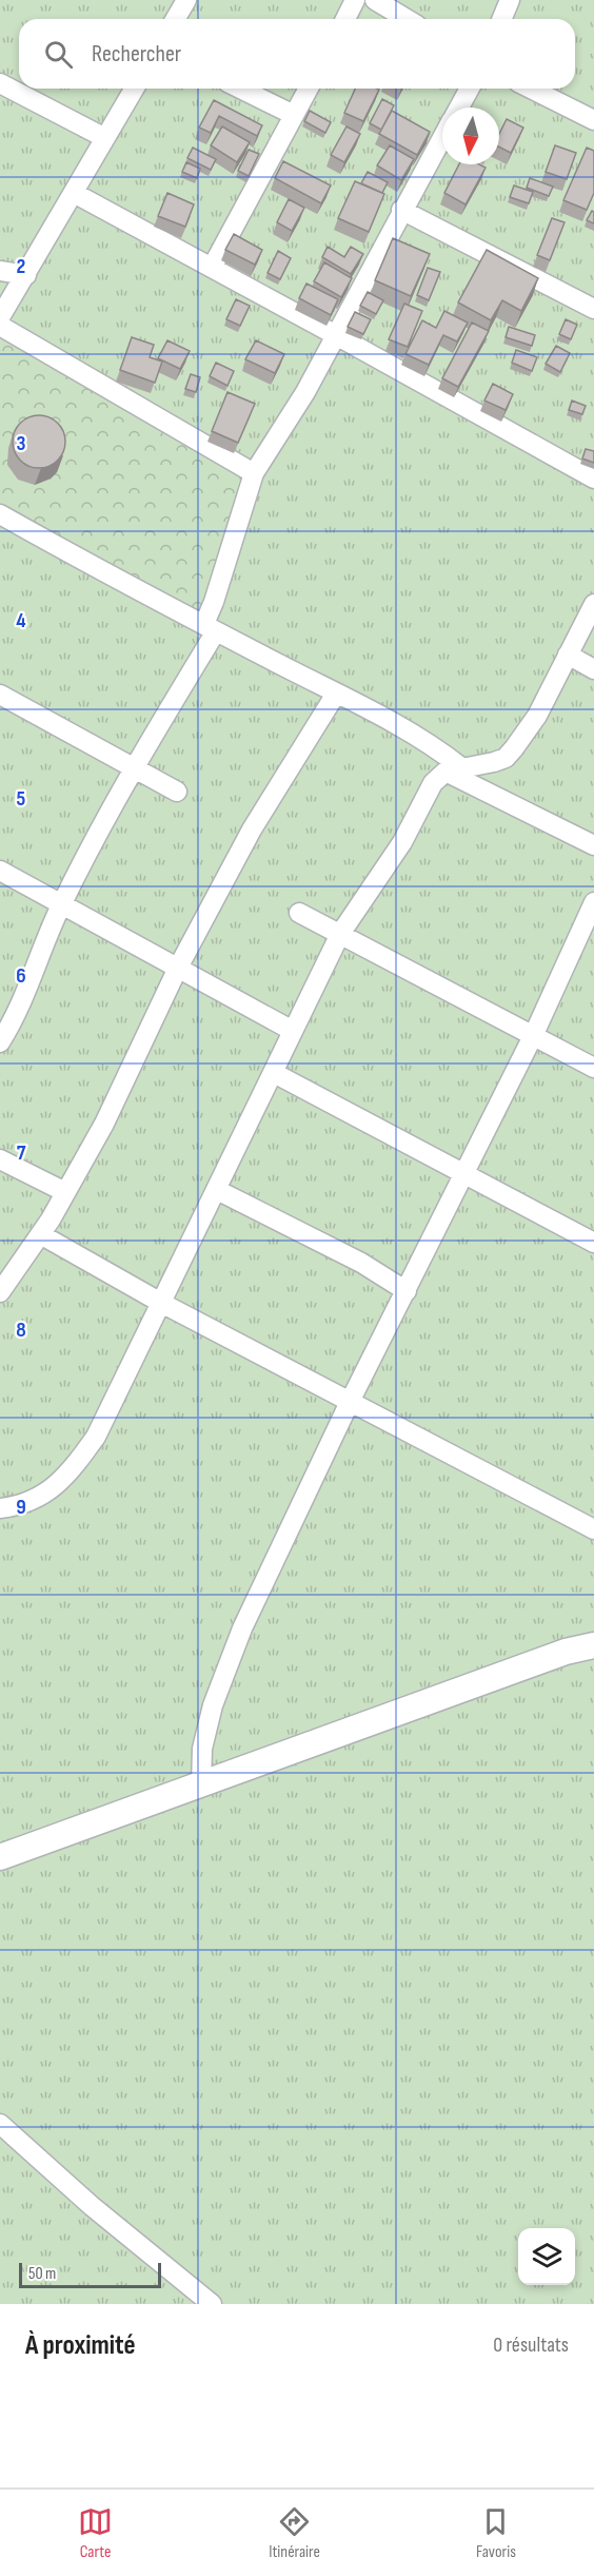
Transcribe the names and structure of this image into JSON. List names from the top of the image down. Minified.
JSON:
{"scale_bar":"50 m","north":"bottom","page":{"search":"Rechercher","scale":"50 m","heading":["À proximité","0 résultats"],"nav":["Carte","Itinéraire","Favoris"]},"grid":{"rows":["2","3","4","5","6","7","8","9"]}}
